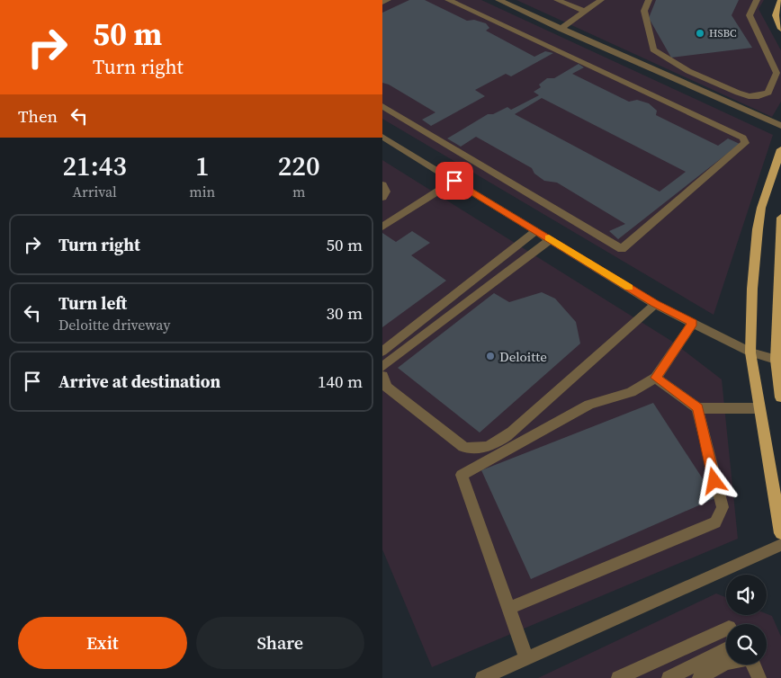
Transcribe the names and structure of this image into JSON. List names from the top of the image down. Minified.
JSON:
{"places":["HSBC","Deloitte"],"page":{"turn":["50 m","Turn right"],"then":"Then","eta":["21:43","Arrival","1","min","220","m"],"list":[{"name":"Turn right","value":"50 m"},{"name":"Turn left","note":"Deloitte driveway","value":"30 m"},{"name":"Arrive at destination","value":"140 m"}],"buttons":["Exit","Share"]}}
